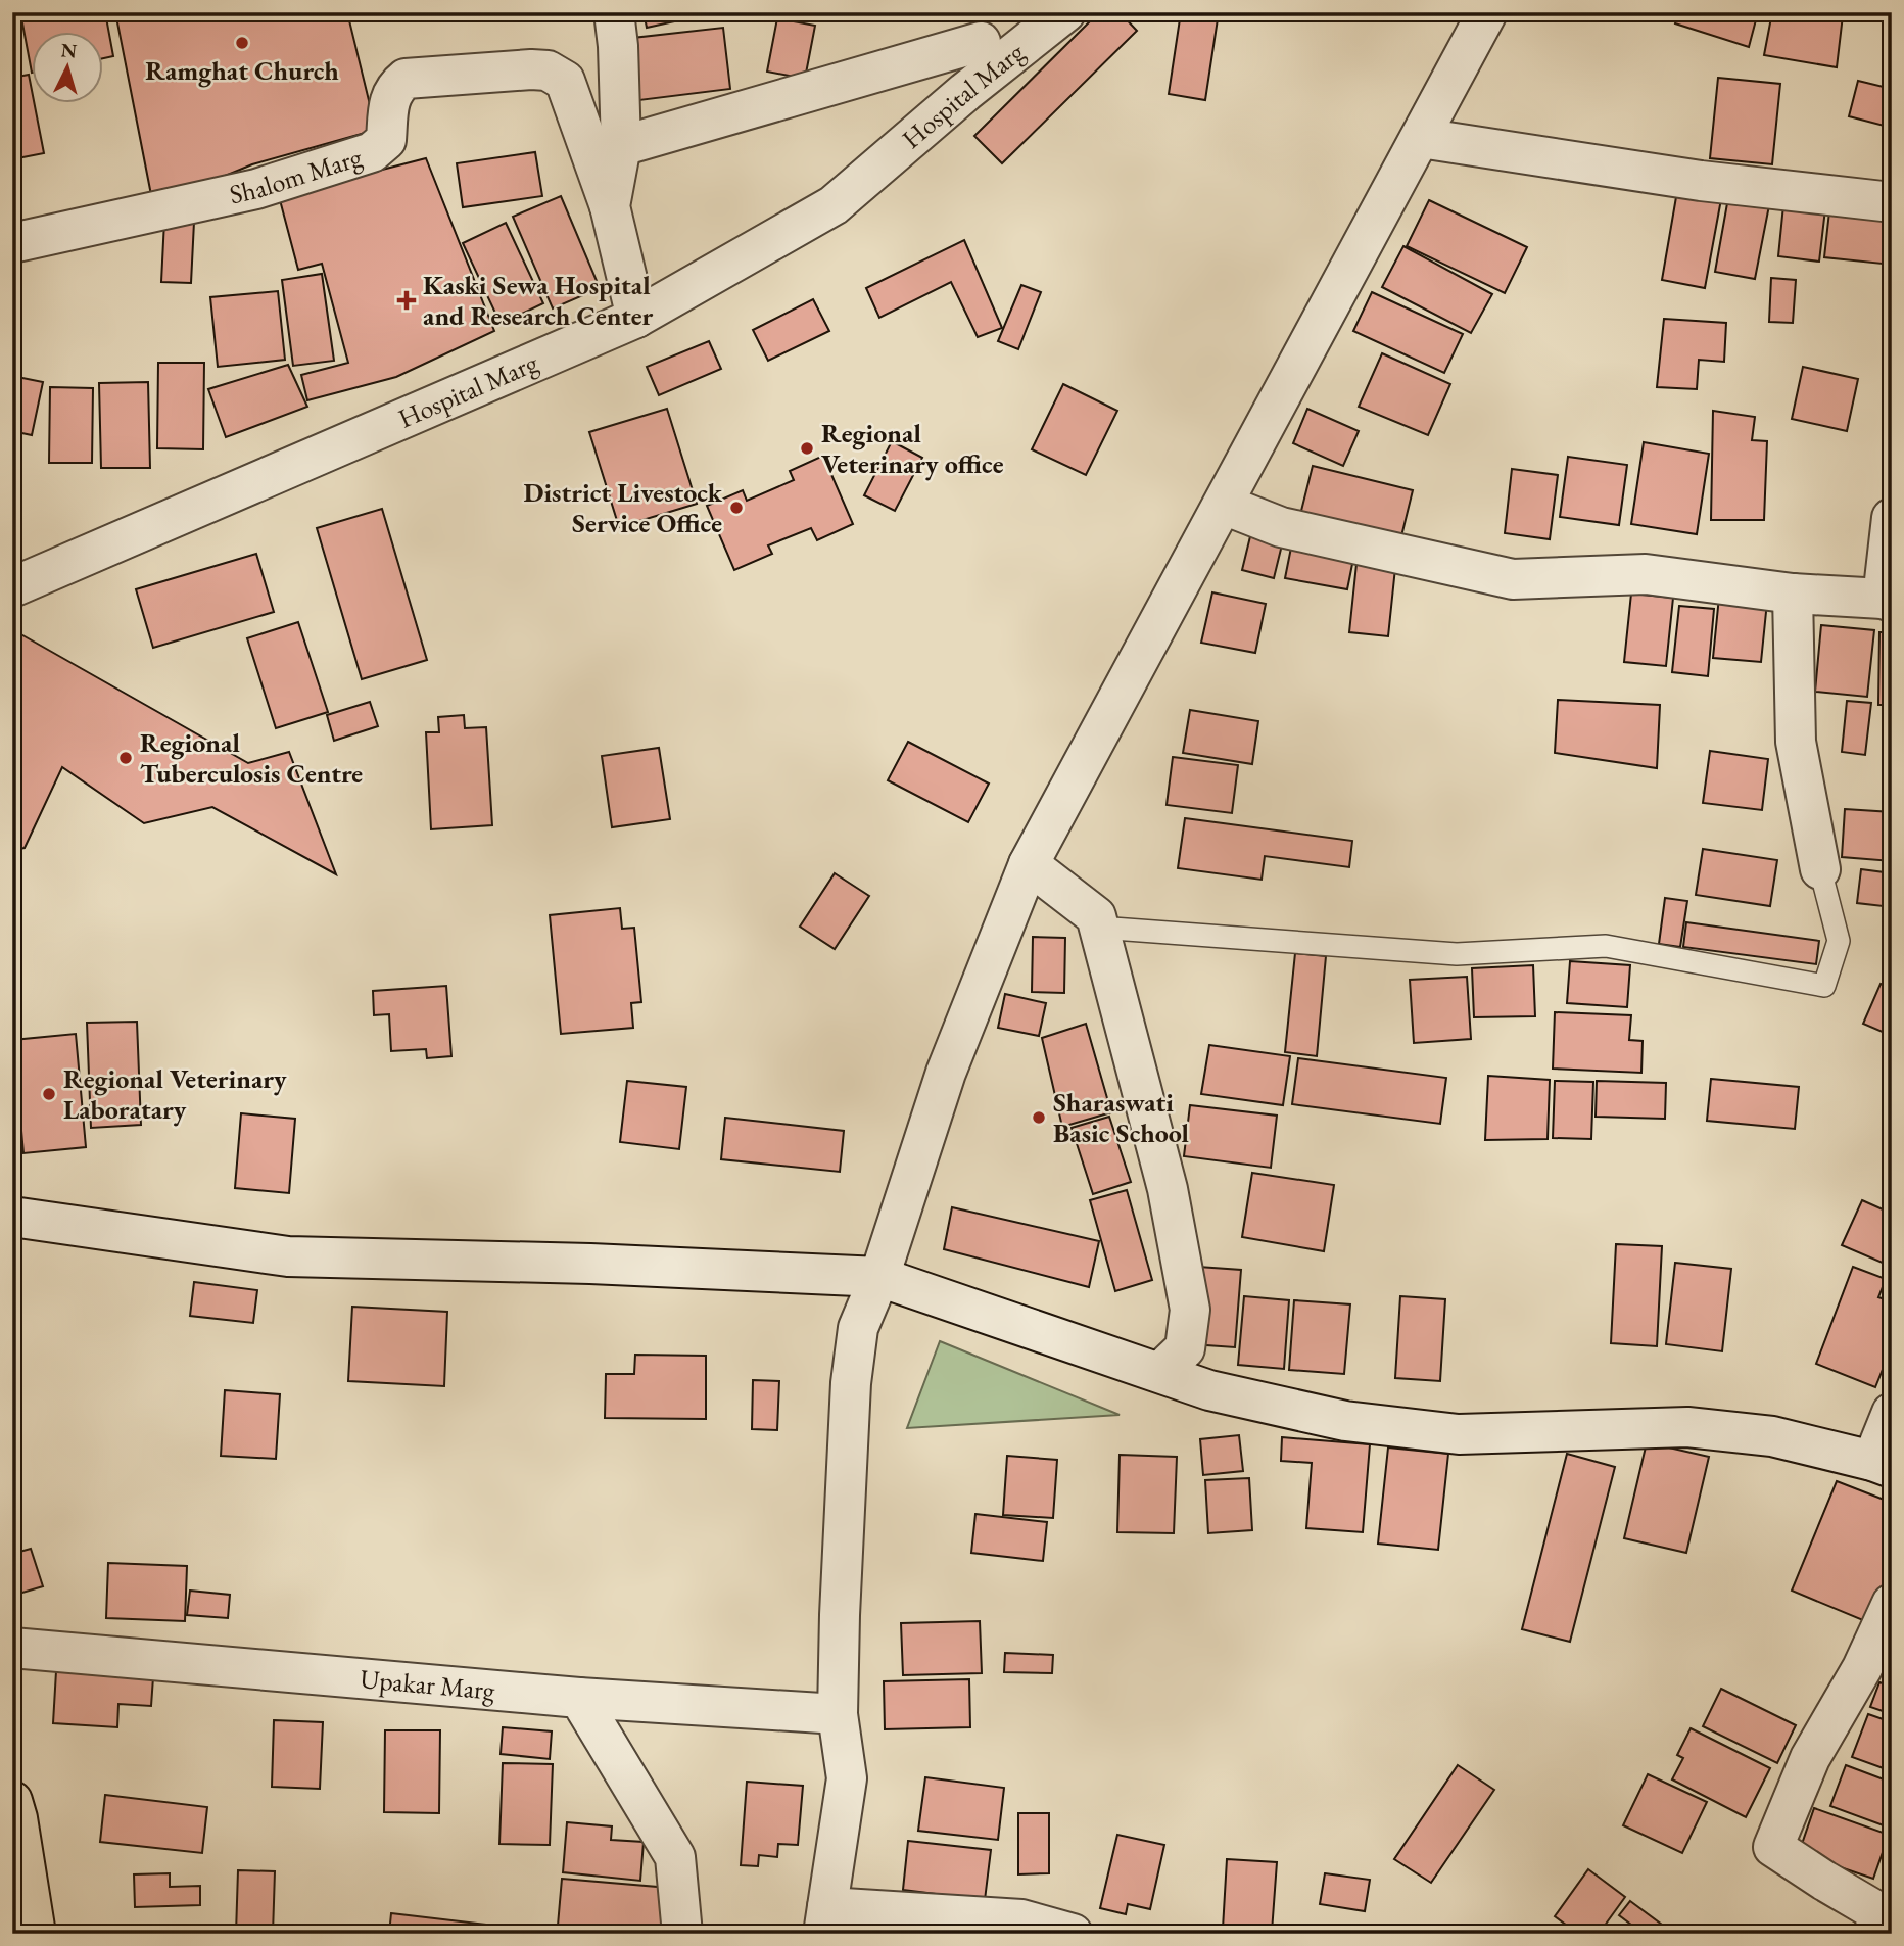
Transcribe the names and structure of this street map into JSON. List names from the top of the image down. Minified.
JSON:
{"streets":{"street":["Hospital Marg","Shalom Marg","Upakar Marg"]},"places":{"other":["Ramghat Church","Regional Veterinary office","District Livestock Service Office","Regional Tuberculosis Centre","Regional Veterinary Laboratary","Sharaswati Basic School"],"health":["Kaski Sewa Hospital and Research Center"]},"north":"top"}
